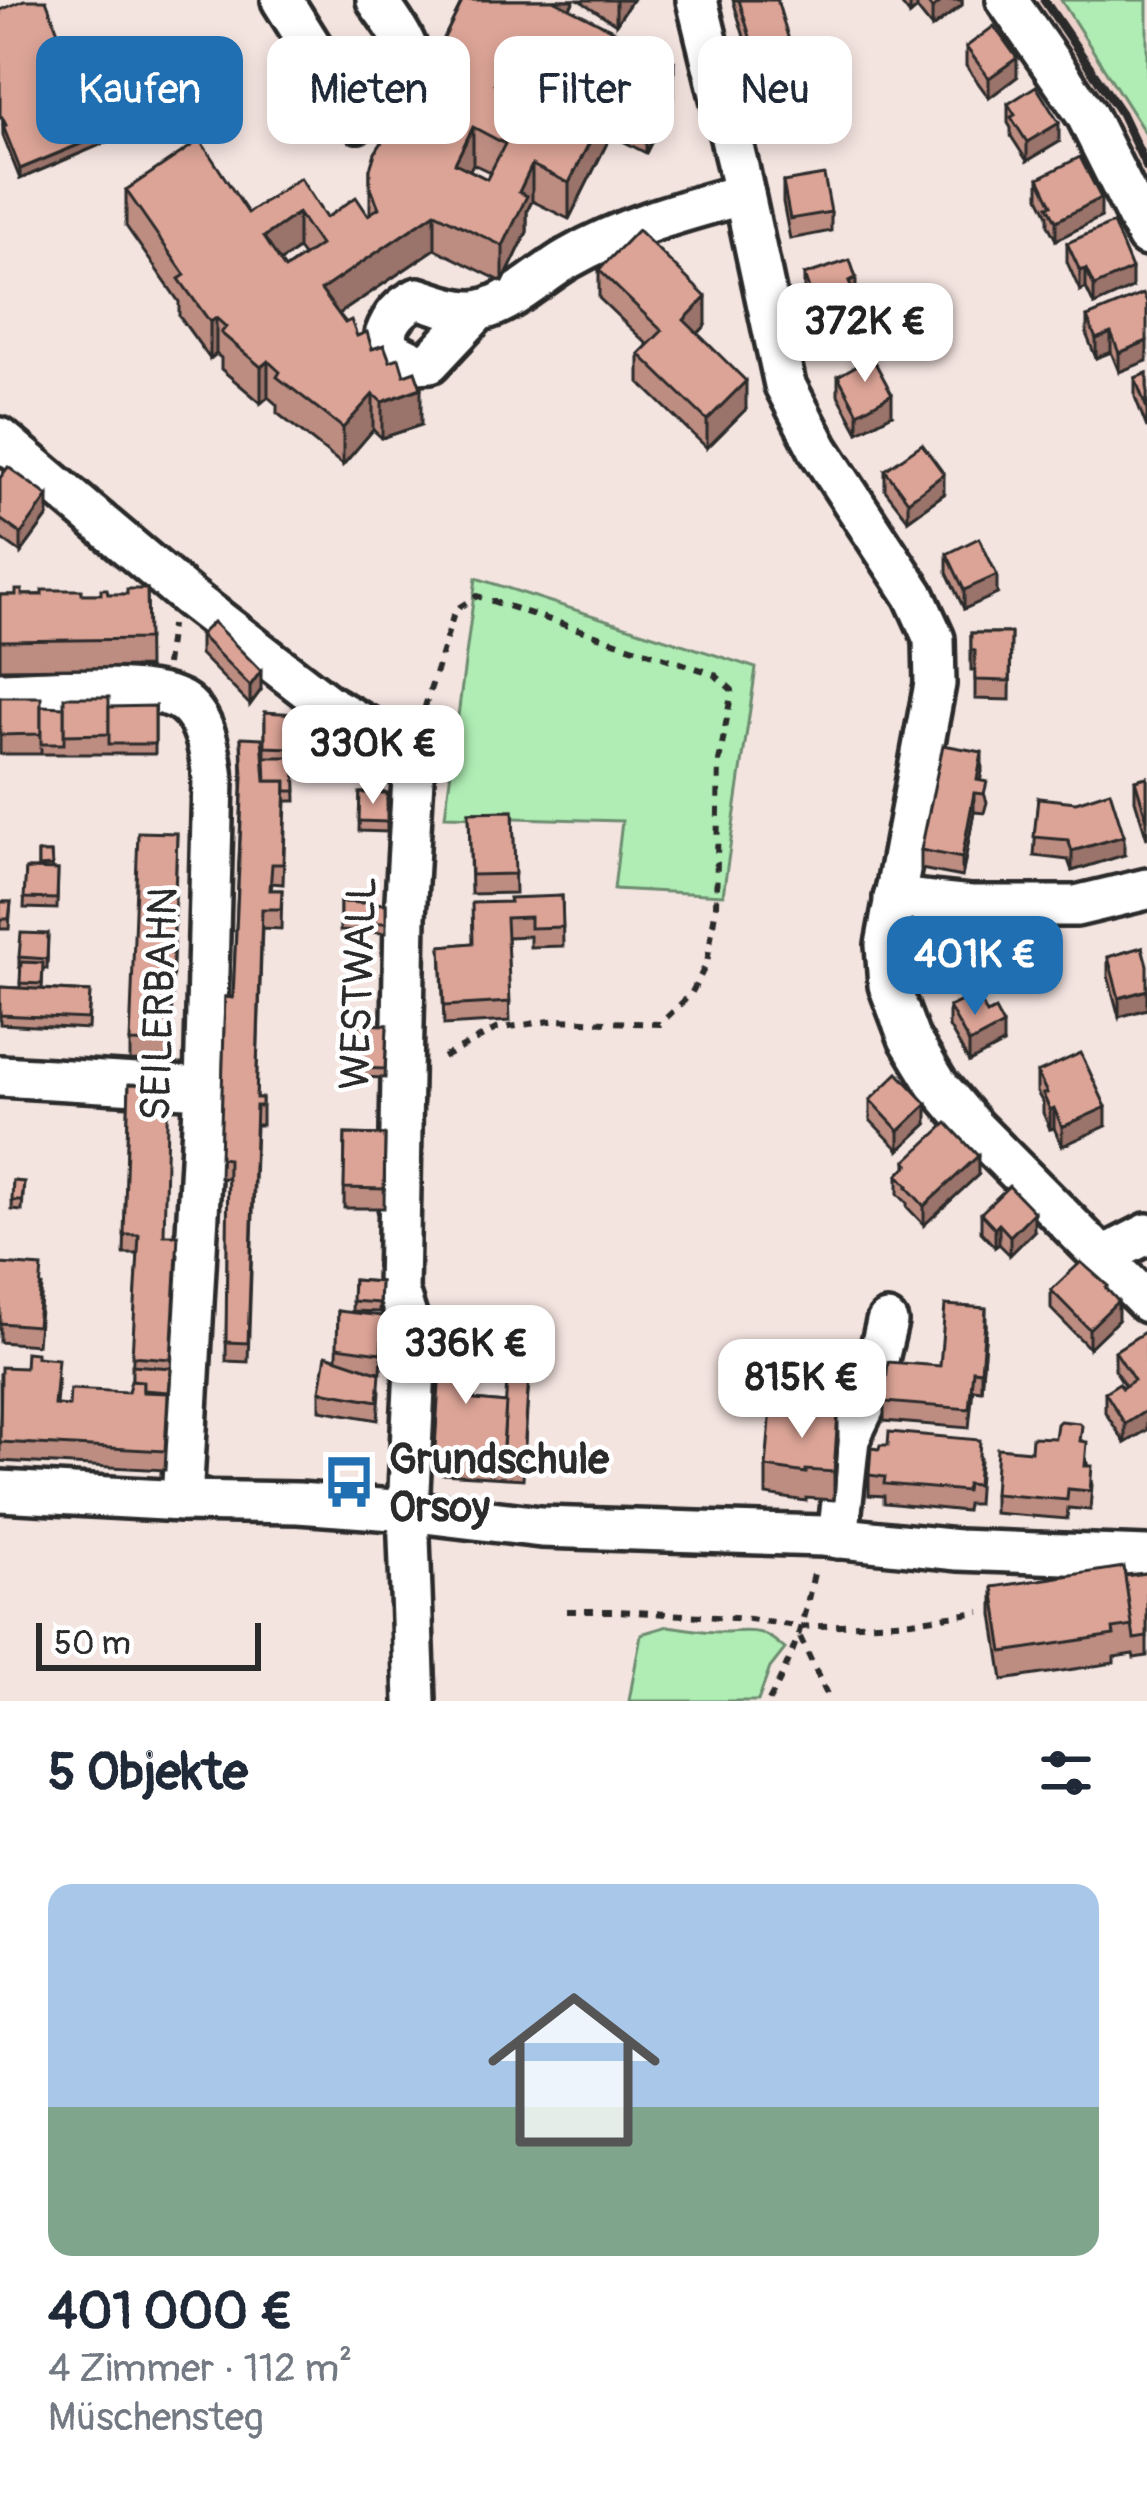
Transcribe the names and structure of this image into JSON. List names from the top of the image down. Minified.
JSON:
{"streets":{"street":["WESTWALL","SEILERBAHN"]},"places":{"bus stop":["Grundschule Orsoy"]},"scale_bar":"50 m","page":{"chip":["Kaufen","Mieten","Filter","Neu"],"price":["372K €","330K €","401K €","336K €","815K €"],"scale":"50 m","heading":"5 Objekte","list":[{"name":"401 000 €","note":"4 Zimmer · 112 m² · Müschensteg"}]}}
